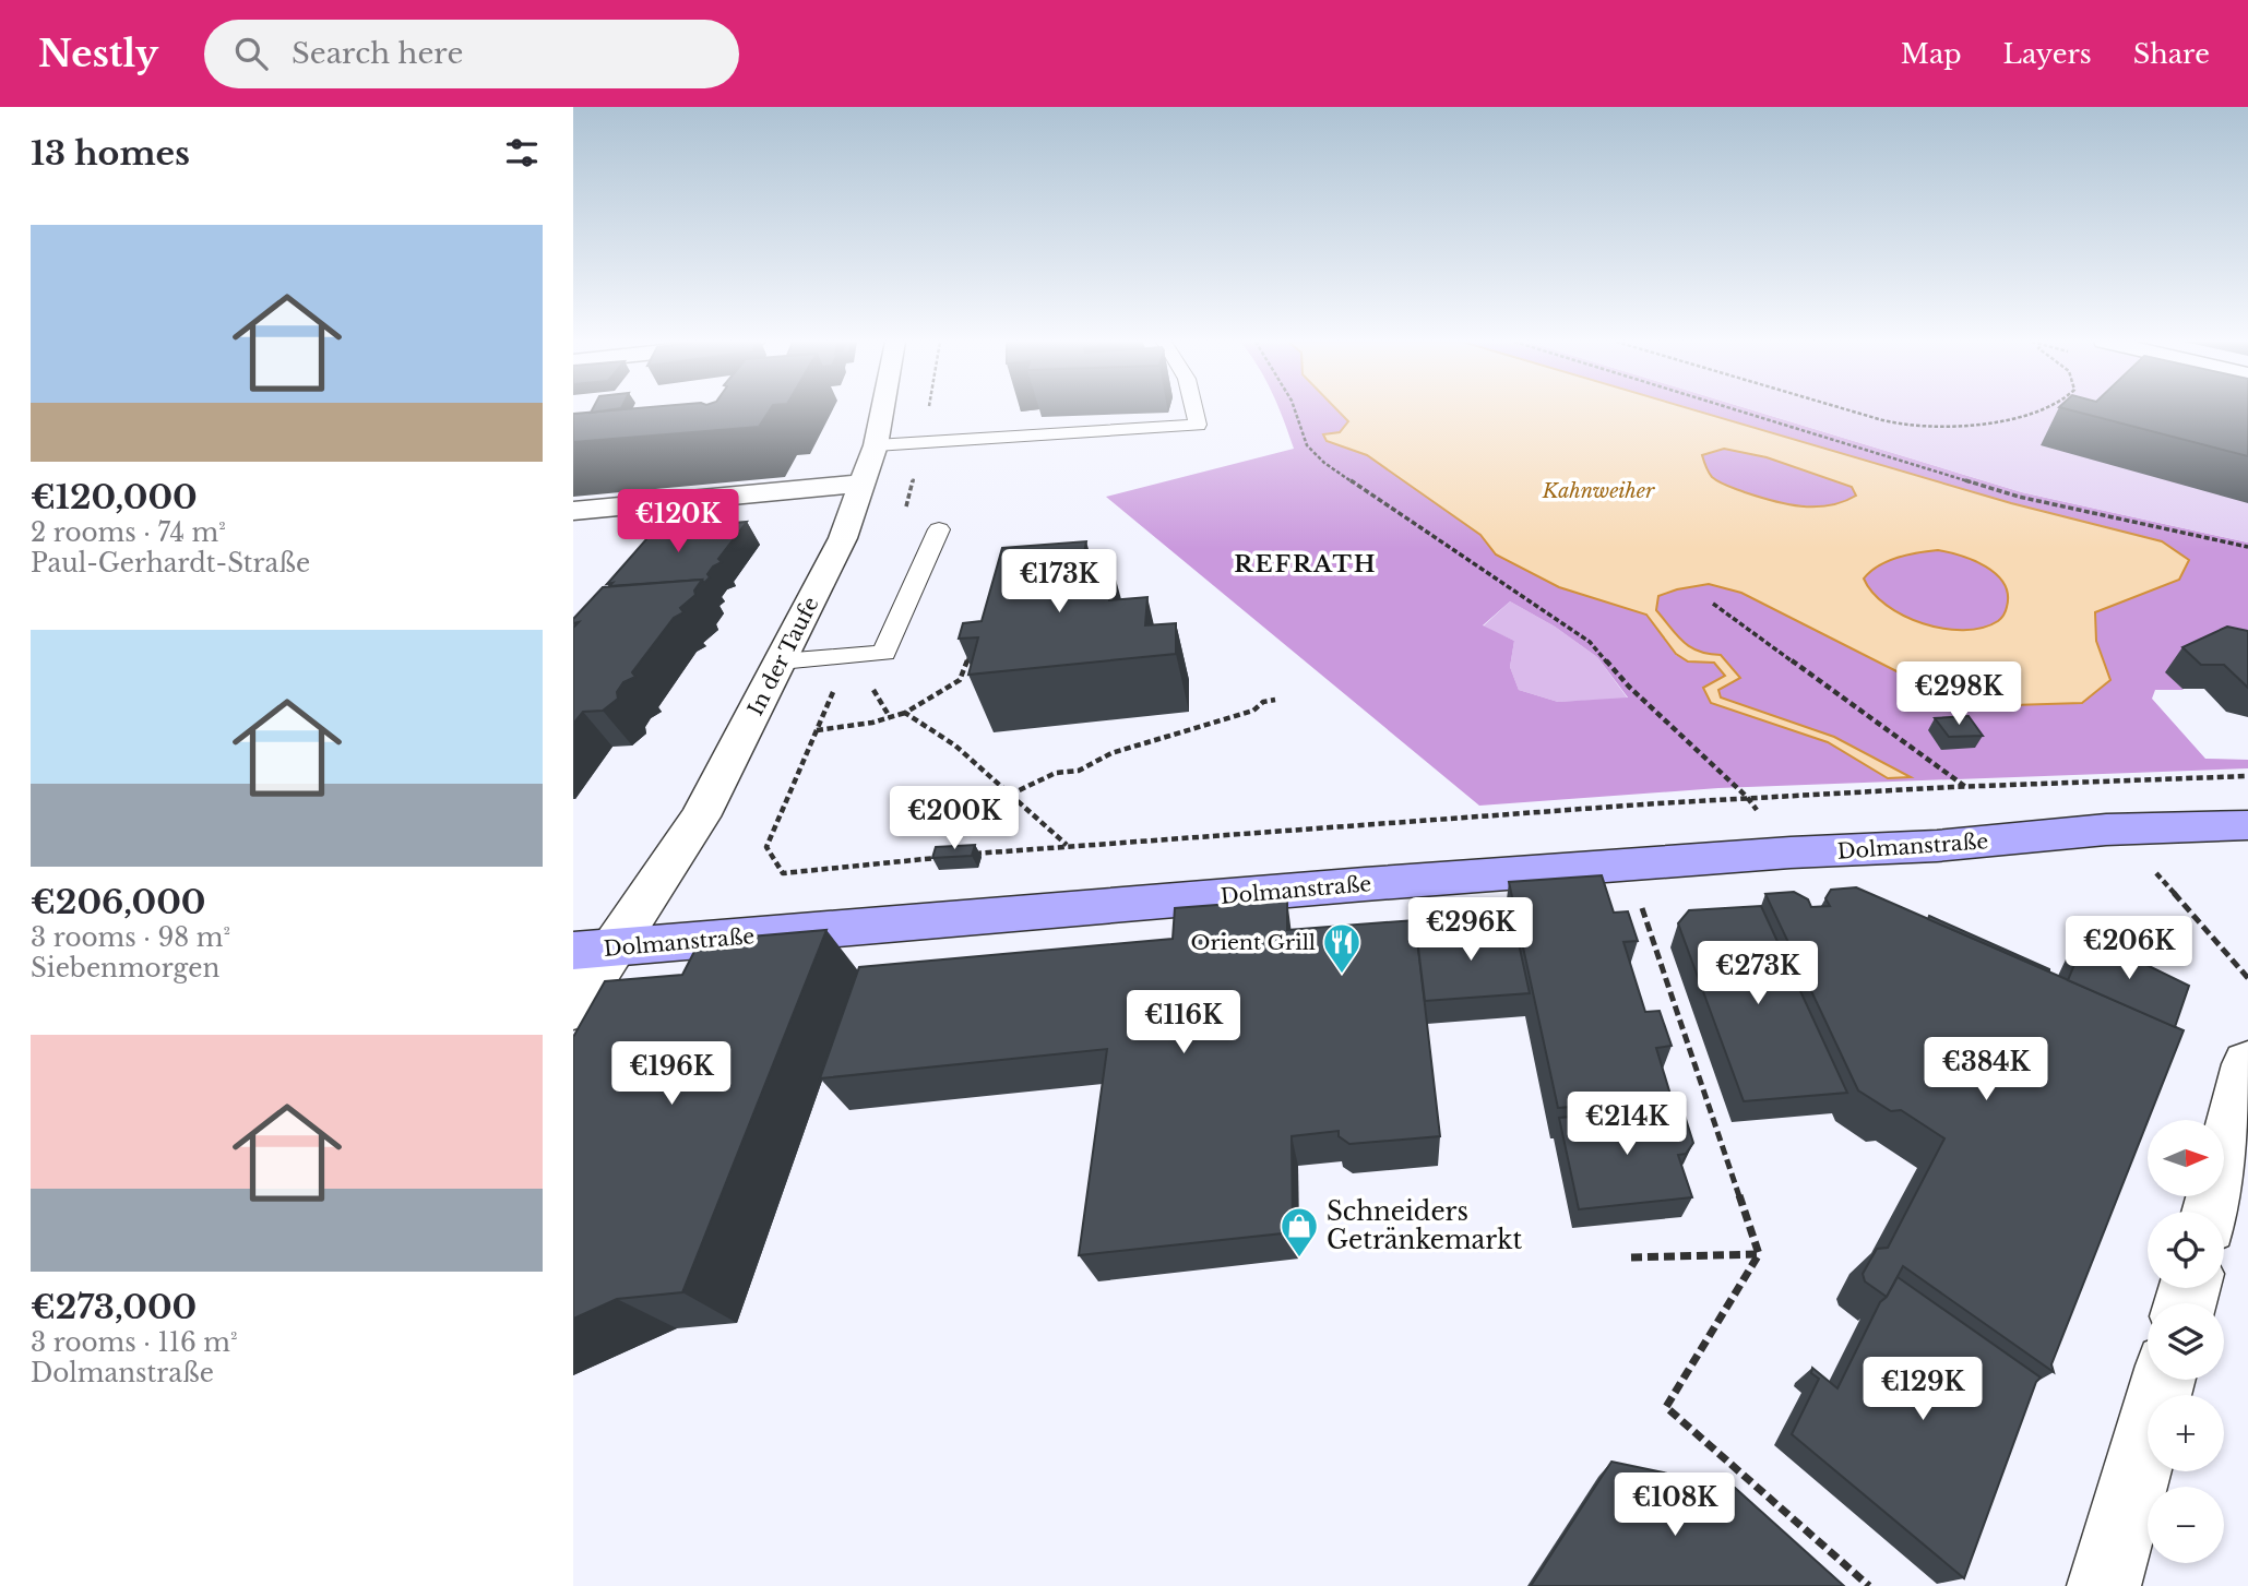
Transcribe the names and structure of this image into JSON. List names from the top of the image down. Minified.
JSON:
{"streets":{"main road":["Dolmanstraße"],"street":["In der Taufe"]},"crossings":[["In der Taufe","Dolmanstraße"]],"districts":["REFRATH"],"water":["Kahnweiher"],"places":{"restaurant":["Orient Grill"],"shop":["Schneiders Getränkemarkt"]},"north":"right","page":{"header":"Nestly","search":"Search here","nav":["Map","Layers","Share"],"heading":"13 homes","list":[{"name":"€120,000","note":"2 rooms · 74 m² · Paul-Gerhardt-Straße"},{"name":"€206,000","note":"3 rooms · 98 m² · Siebenmorgen"},{"name":"€273,000","note":"3 rooms · 116 m² · Dolmanstraße"}],"price":["€120K","€173K","€298K","€200K","€296K","€206K","€273K","€116K","€384K","€196K","€214K","€129K","€108K"],"map_buttons":["+","−"]}}
